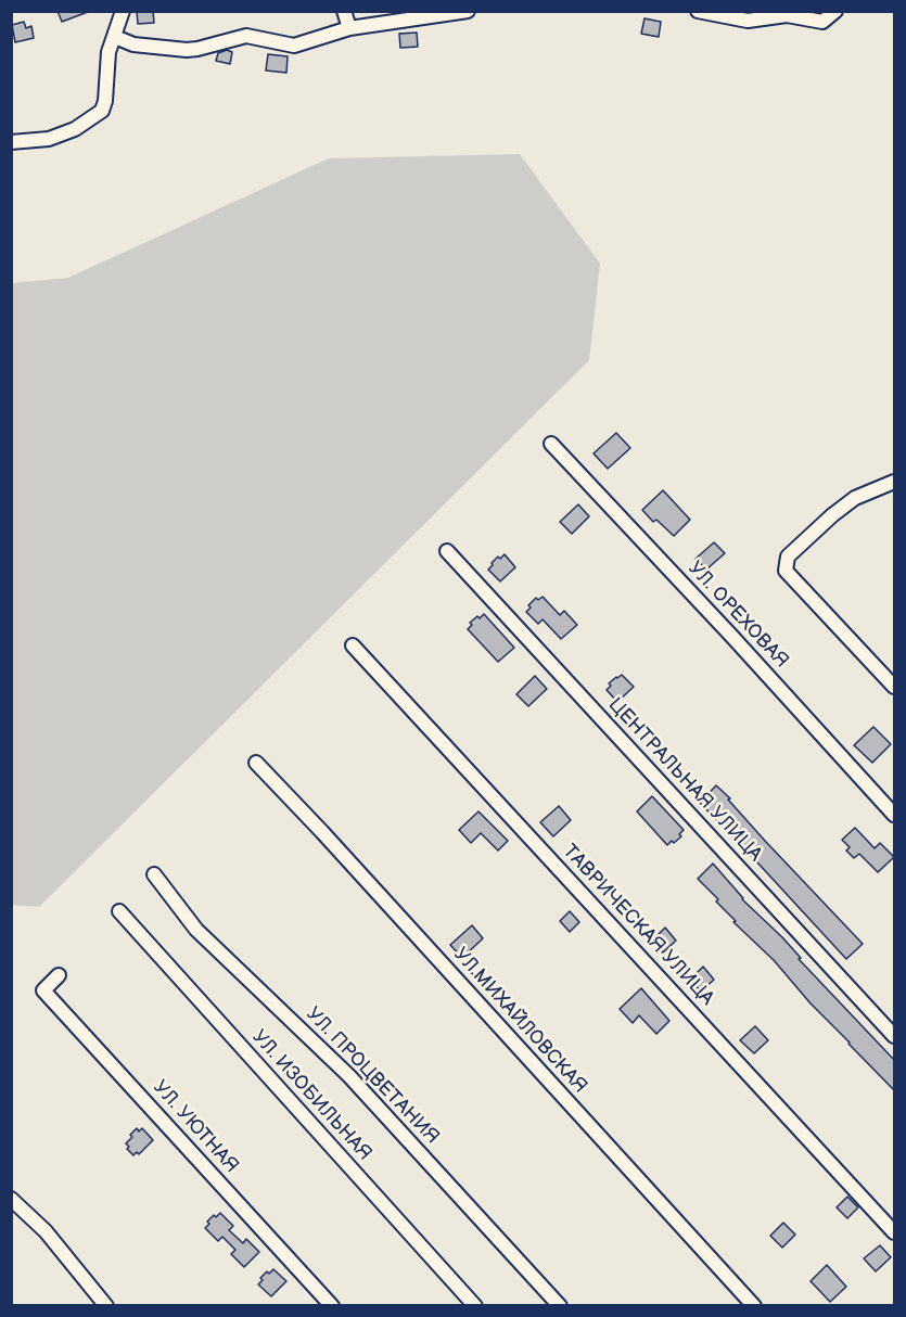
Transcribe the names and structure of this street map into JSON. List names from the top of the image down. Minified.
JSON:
{"streets":{"street":["УЛ. ОРЕХОВАЯ","ЦЕНТРАЛЬНАЯ УЛИЦА","ТАВРИЧЕСКАЯ УЛИЦА","УЛ.МИХАЙЛОВСКАЯ","УЛ. ПРОЦВЕТАНИЯ","УЛ. ИЗОБИЛЬНАЯ","УЛ. УЮТНАЯ"]}}
